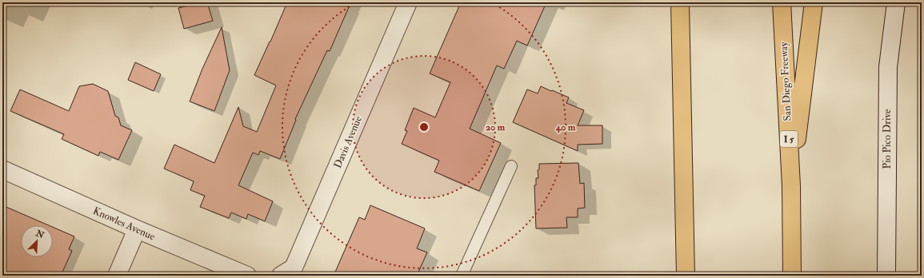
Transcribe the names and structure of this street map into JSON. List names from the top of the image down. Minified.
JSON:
{"streets":{"highway":["San Diego Freeway","I 5"],"street":["Pio Pico Drive","Davis Avenue","Knowles Avenue"]},"north":"top right","rings":["20 m","40 m"]}
